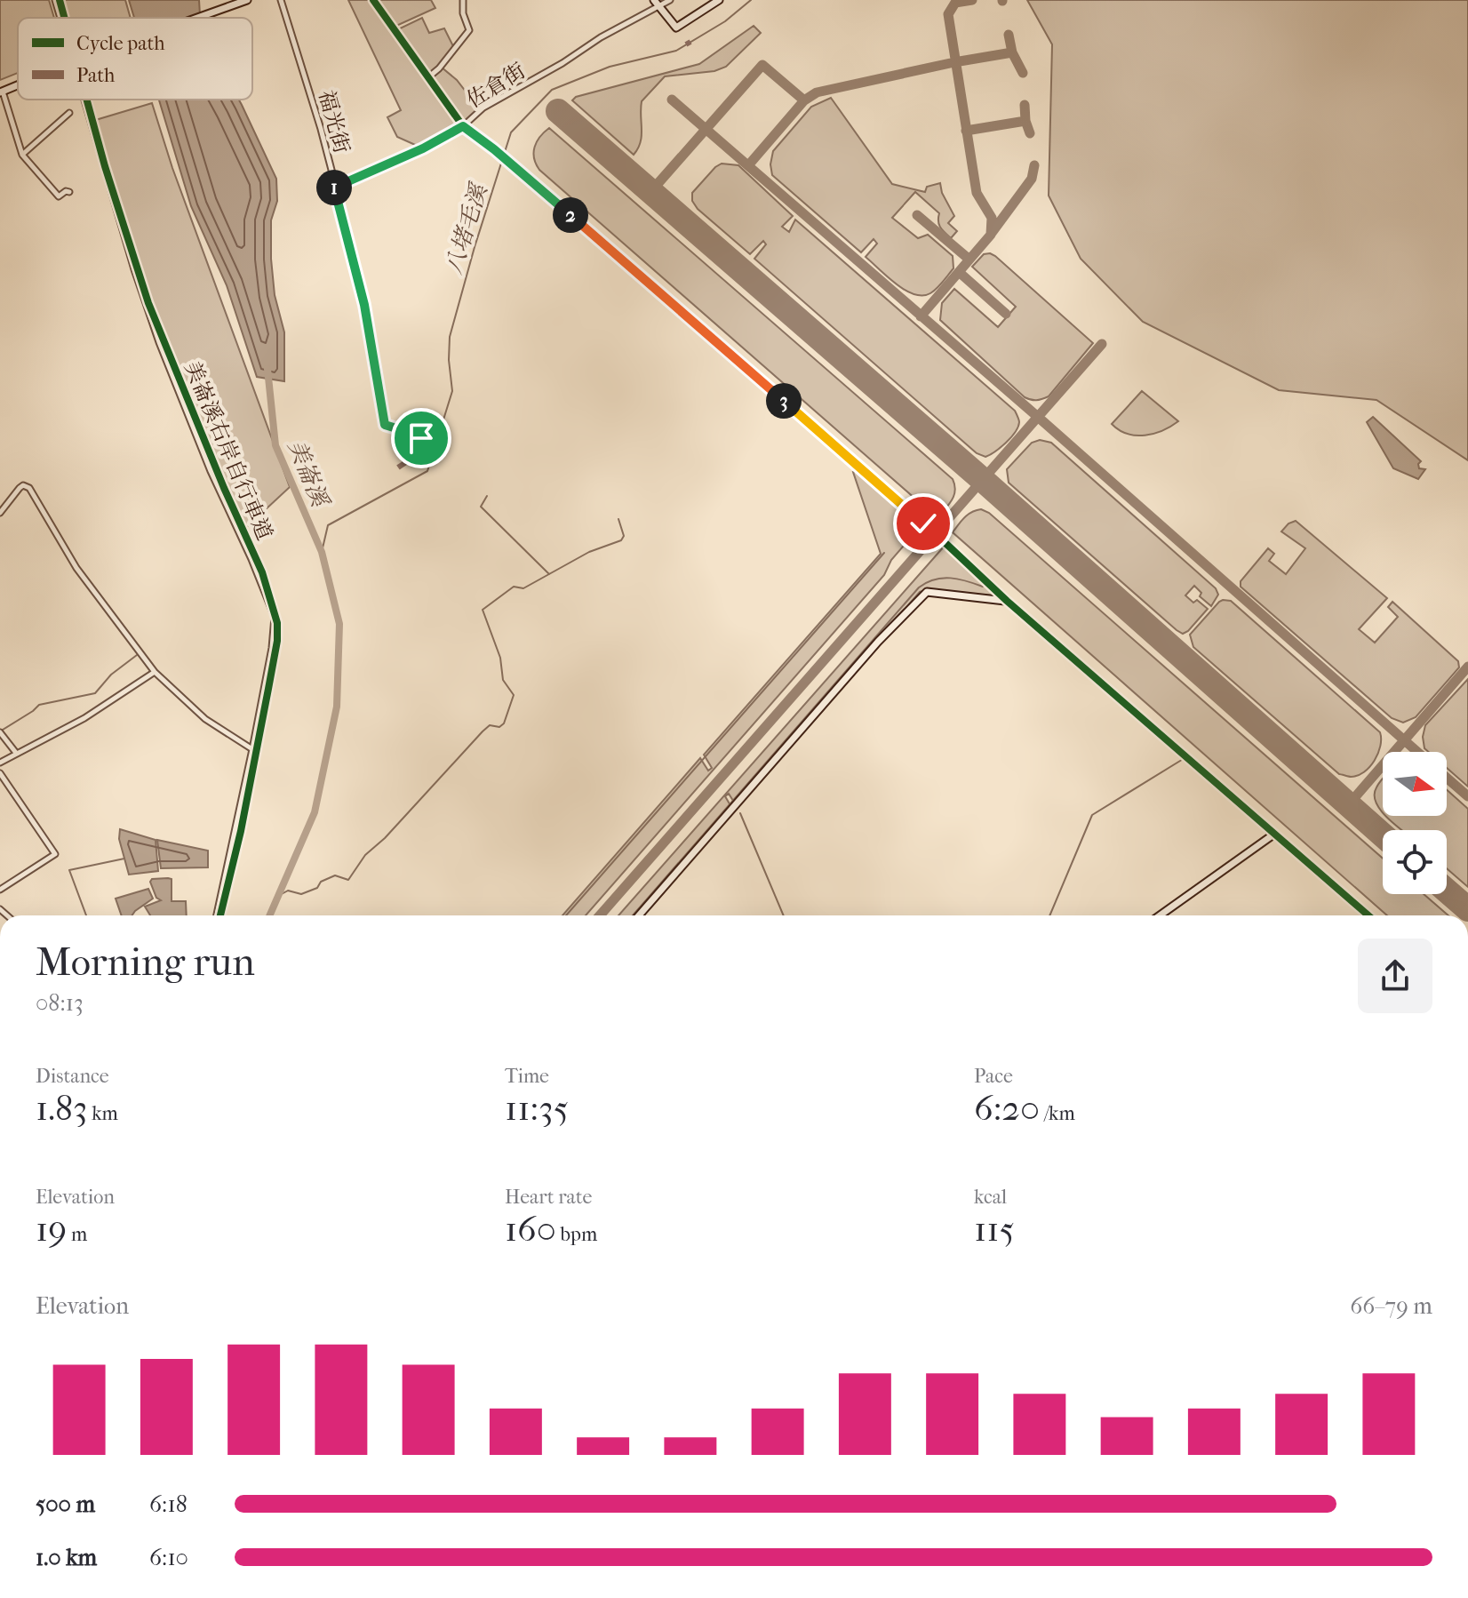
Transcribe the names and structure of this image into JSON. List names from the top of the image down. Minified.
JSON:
{"streets":{"street":["佐倉街","福光街"],"cycle path":["美崙溪右岸自行車道"]},"crossings":[["佐倉街","福光街"]],"water":["八堵毛溪","美崙溪"],"legend":["Cycle path","Path"],"north":"right","page":{"pins":["1","2","3"],"heading":["Morning run","08:13"],"stats":[["Distance","1.83 km"],["Time","11:35"],["Pace","6:20 /km"],["Elevation","19 m"],["Heart rate","160 bpm"],["kcal","115"]],"chart":["Elevation","66–79 m"],"list":[{"name":"500 m","note":"6:18"},{"name":"1.0 km","note":"6:10"}]}}
